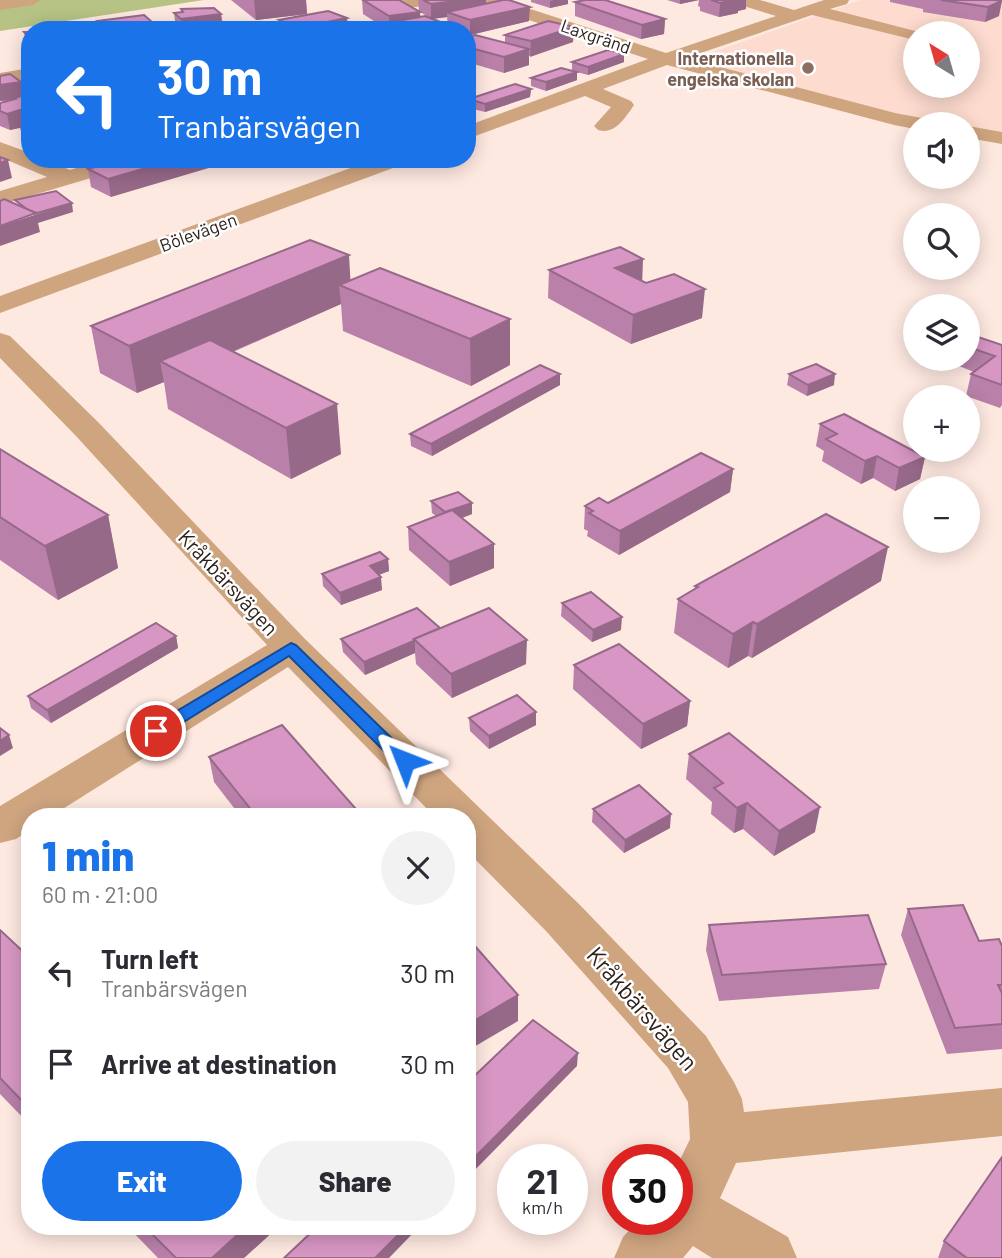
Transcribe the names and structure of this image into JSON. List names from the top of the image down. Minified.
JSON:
{"streets":{"street":["Laxgränd","Bölevägen","Kråkbärsvägen"]},"places":["Internationella engelska skolan"],"north":"top left","page":{"map_buttons":["+","−"],"turn":["30 m","Tranbärsvägen"],"heading":["1 min","60 m · 21:00"],"list":[{"name":"Turn left","note":"Tranbärsvägen","value":"30 m"},{"name":"Arrive at destination","value":"30 m"}],"buttons":["Exit","Share"],"speed":"21 km/h","limit":"30"}}
